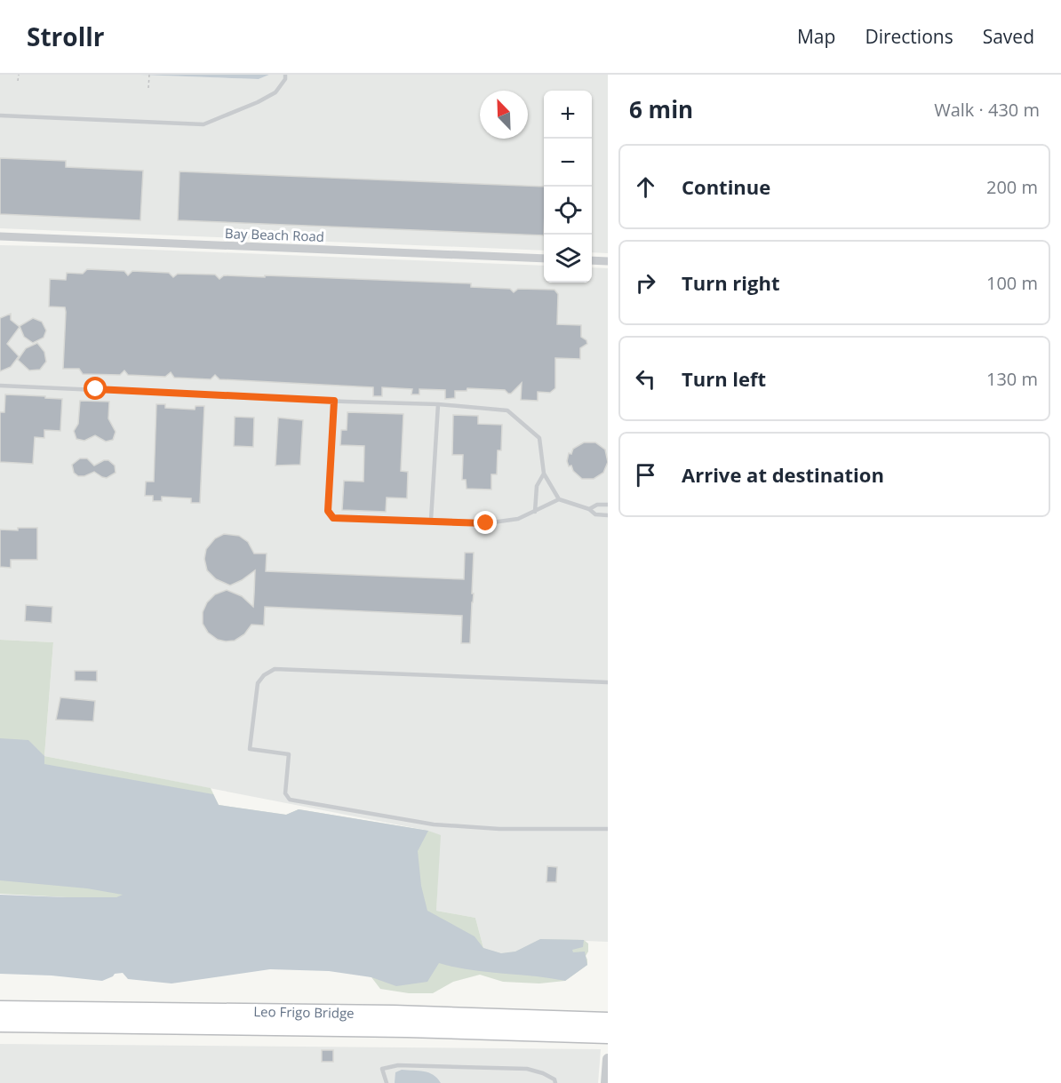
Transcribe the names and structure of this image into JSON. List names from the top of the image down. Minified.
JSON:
{"streets":{"highway":["Leo Frigo Bridge"],"street":["Bay Beach Road"]},"north":"top left","page":{"header":"Strollr","nav":["Map","Directions","Saved"],"heading":["6 min","Walk · 430 m"],"map_buttons":["+","−"],"list":[["Continue","200 m"],["Turn right","100 m"],["Turn left","130 m"],"Arrive at destination"]}}
